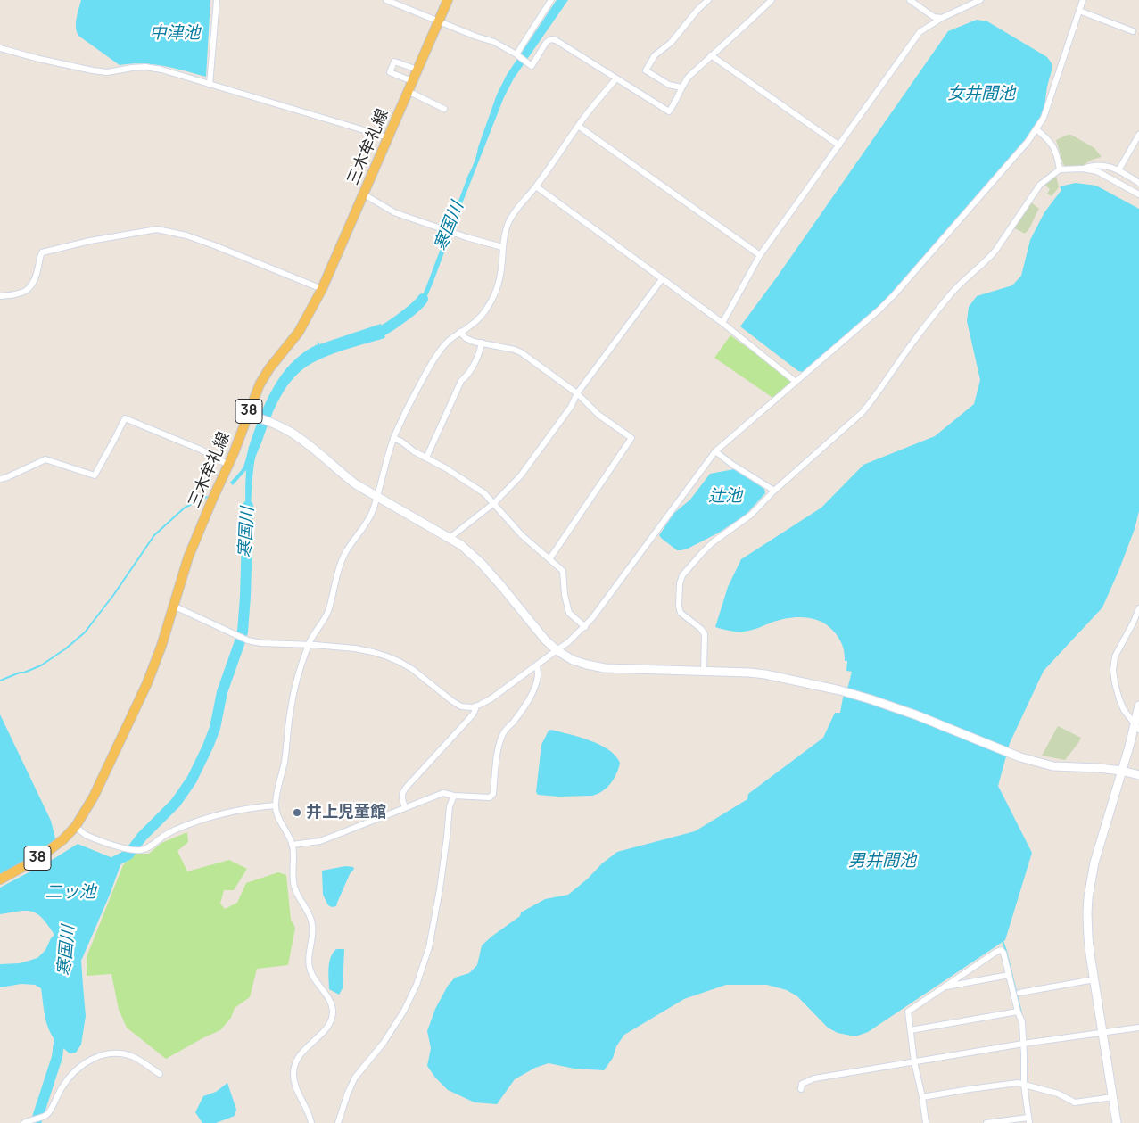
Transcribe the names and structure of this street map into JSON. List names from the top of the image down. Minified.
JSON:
{"streets":{"main road":["三木牟礼線","38"]},"water":["中津池","女井間池","寒国川","辻池","男井間池","二ッ池"],"places":["井上児童館"]}
